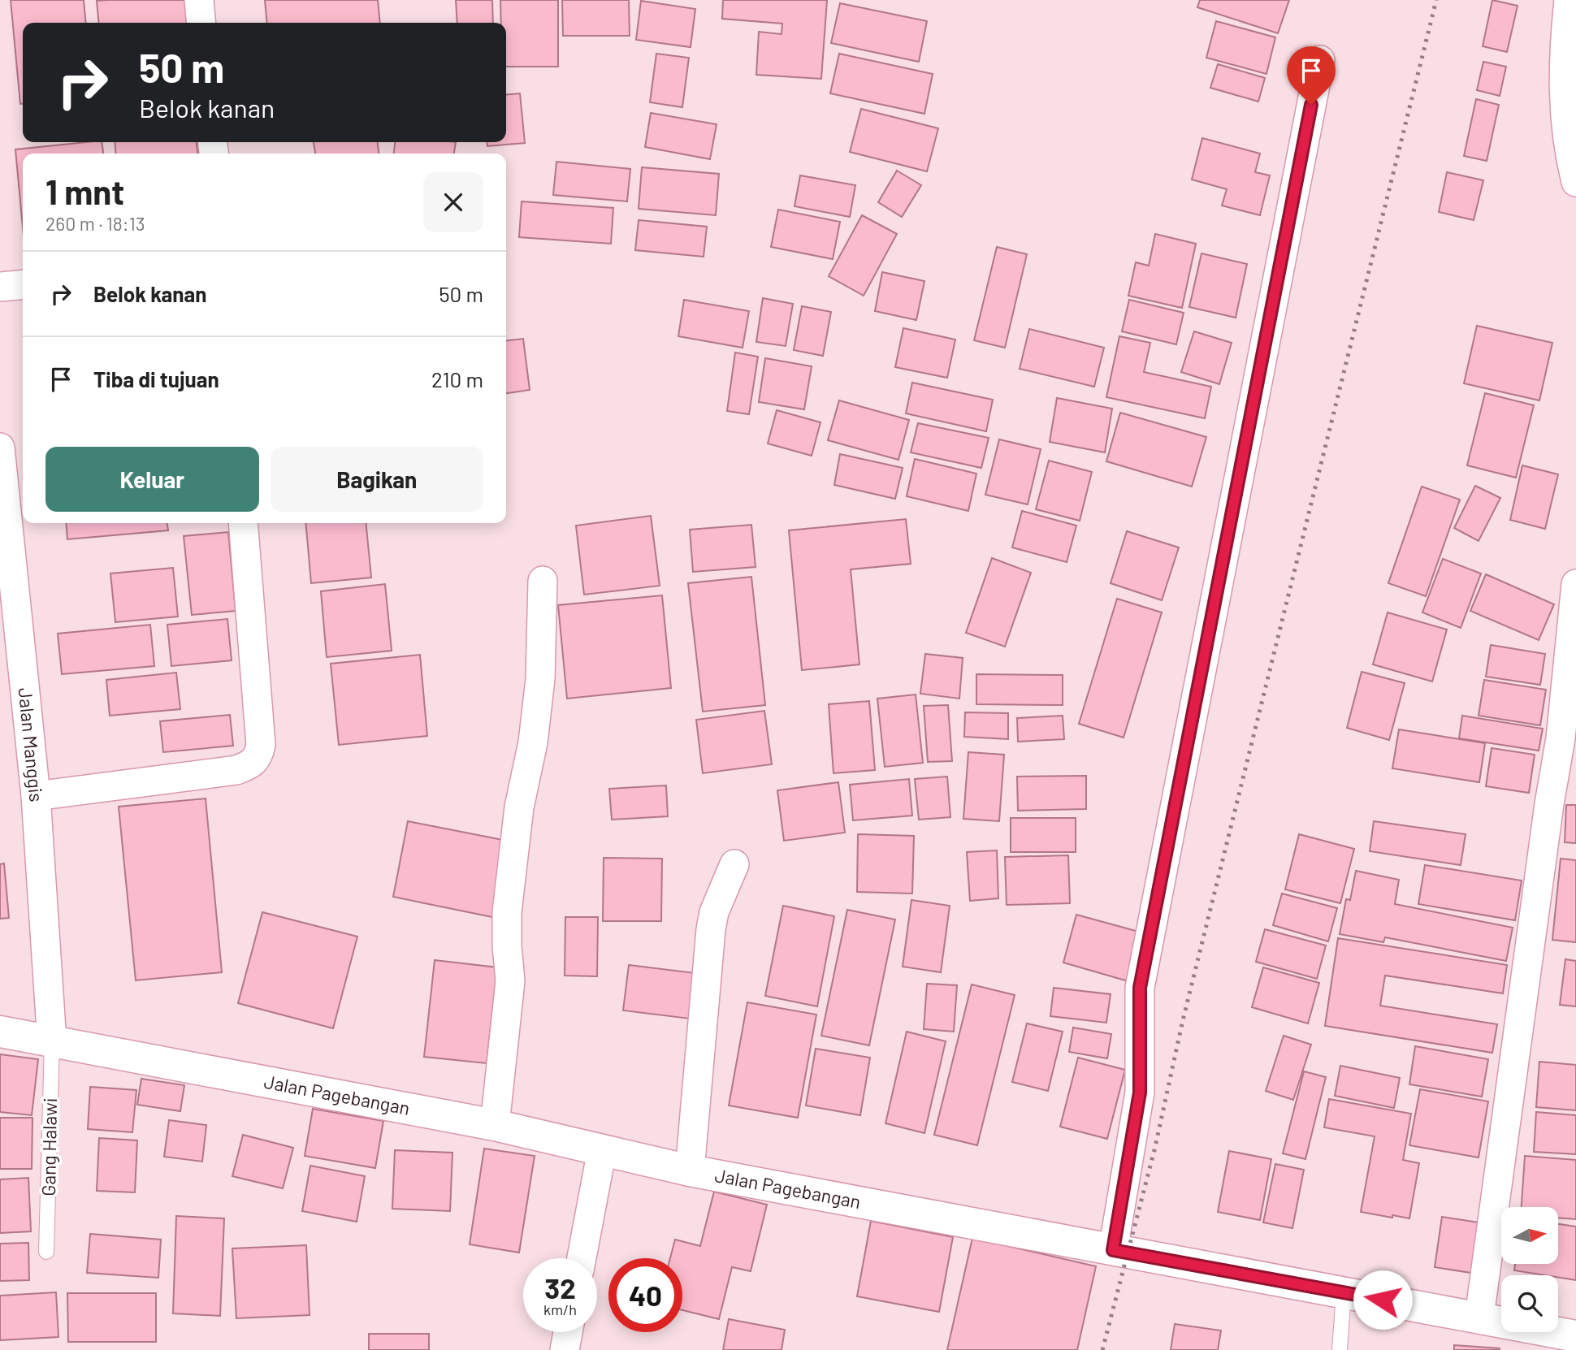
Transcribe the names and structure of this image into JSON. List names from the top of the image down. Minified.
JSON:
{"streets":{"street":["Jalan Manggis","Jalan Pagebangan"],"lane":["Gang Halawi"]},"crossings":[["Jalan Manggis","Jalan Pagebangan"],["Jalan Manggis","Gang Halawi"],["Jalan Pagebangan","Gang Halawi"]],"north":"right","page":{"turn":["50 m","Belok kanan"],"heading":["1 mnt","260 m · 18:13"],"list":[{"name":"Belok kanan","value":"50 m"},{"name":"Tiba di tujuan","value":"210 m"}],"buttons":["Keluar","Bagikan"],"speed":"32 km/h","limit":"40"}}
